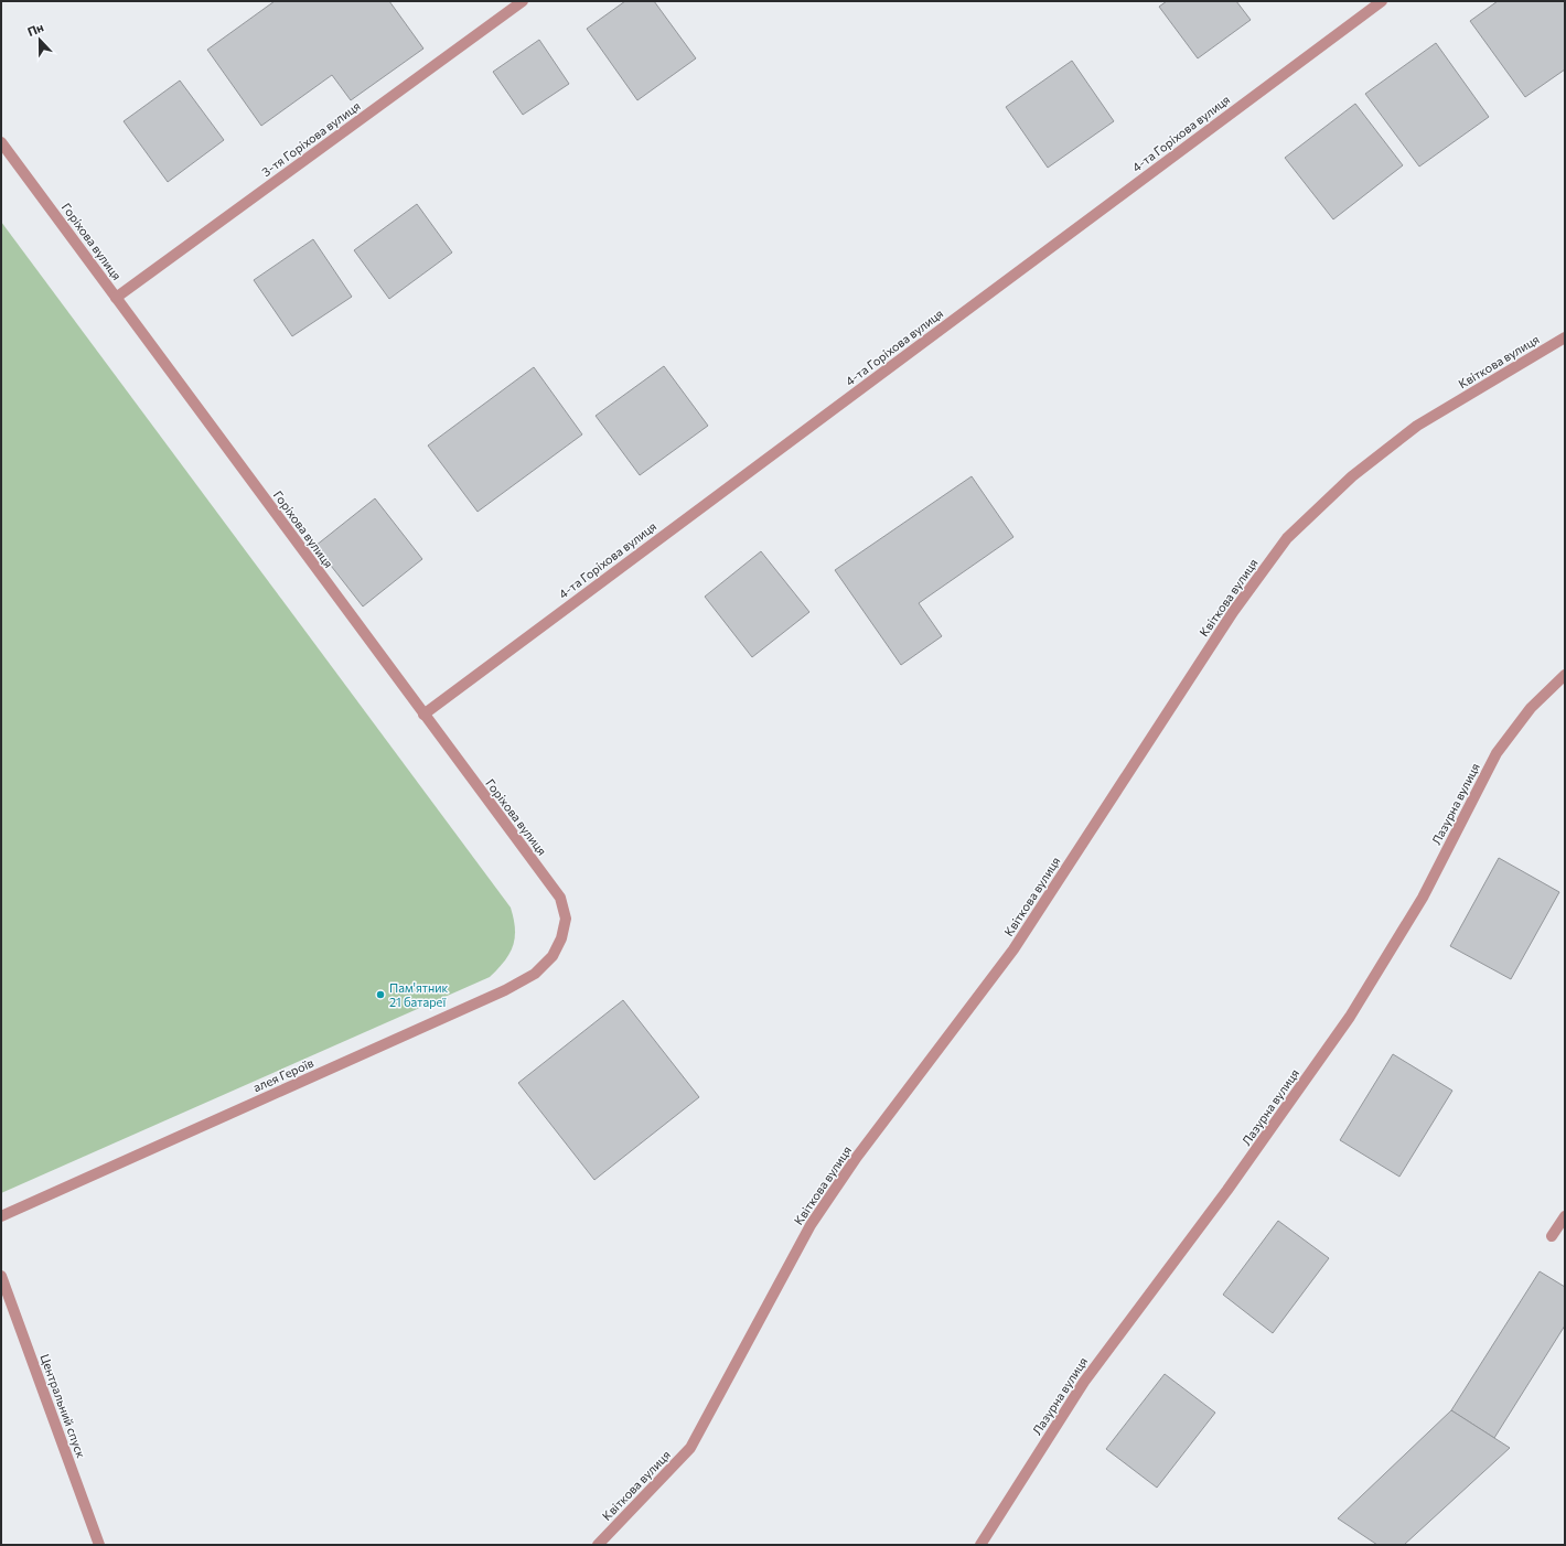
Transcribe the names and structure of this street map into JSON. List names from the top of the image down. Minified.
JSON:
{"streets":{"street":["4-та Горіхова вулиця","3-тя Горіхова вулиця","Горіхова вулиця","Квіткова вулиця","Лазурна вулиця","алея Героїв","Центральний спуск"]},"crossings":[["4-та Горіхова вулиця","Горіхова вулиця"],["3-тя Горіхова вулиця","Горіхова вулиця"],["Горіхова вулиця","алея Героїв"]],"places":["Пам'ятник 21 батареї"],"north":"top"}
